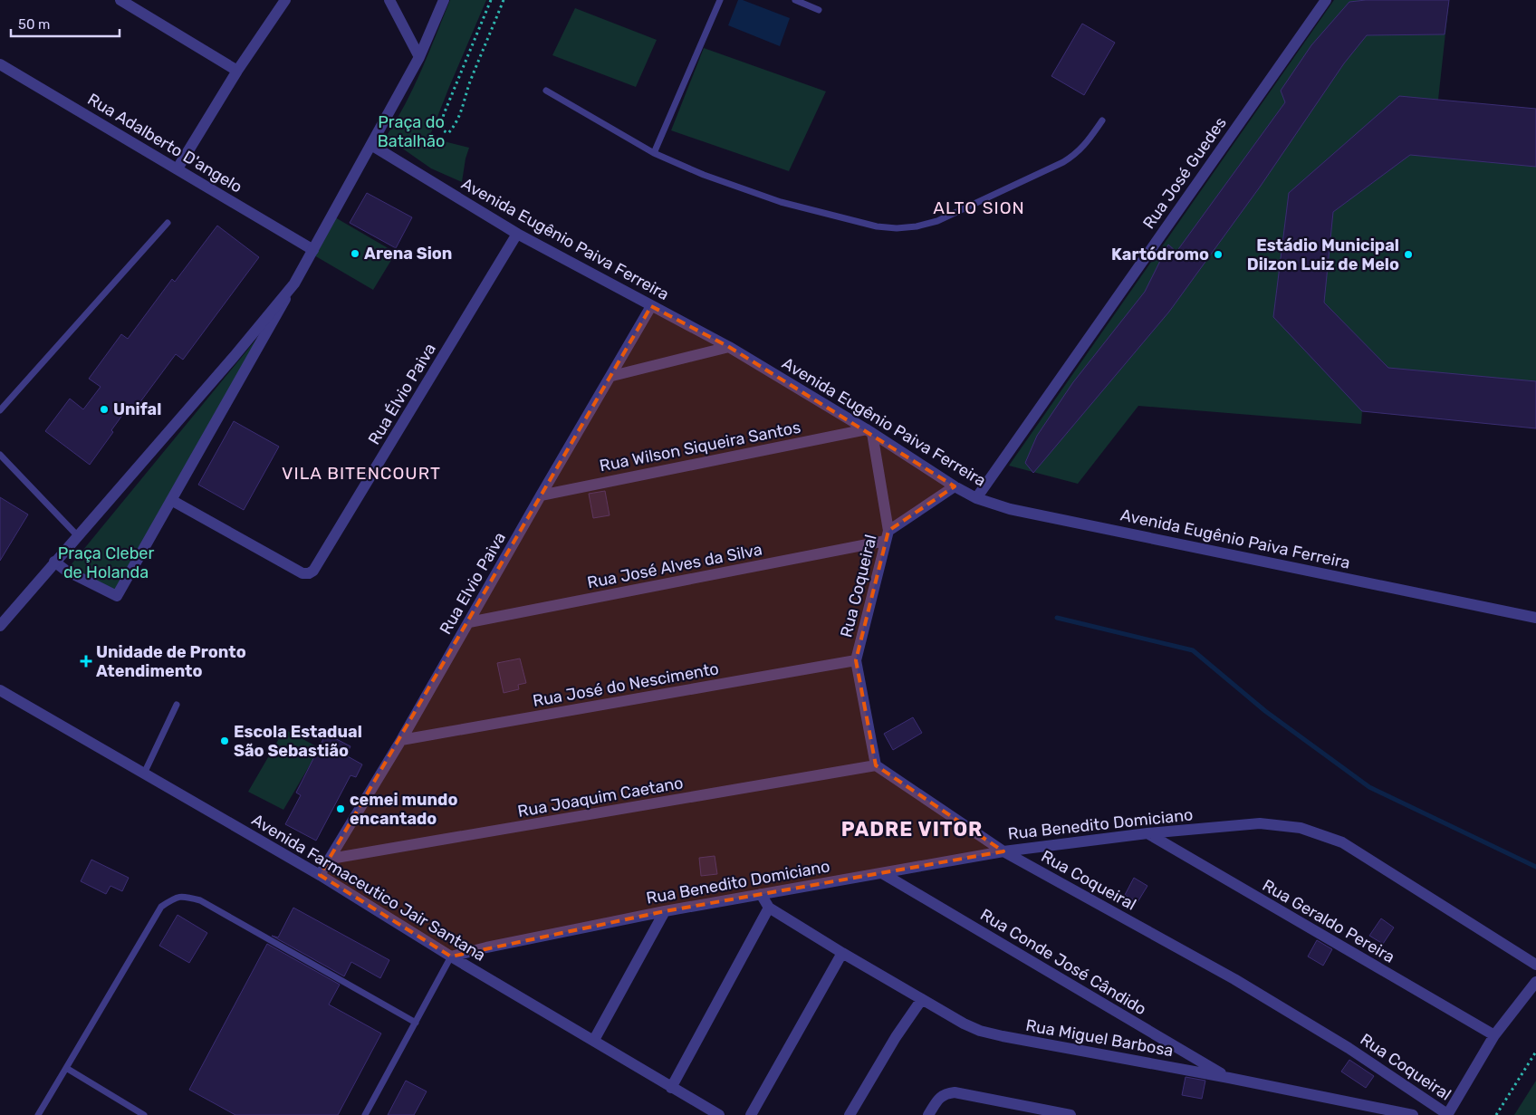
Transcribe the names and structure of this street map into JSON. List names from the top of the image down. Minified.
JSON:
{"streets":{"street":["Rua Adalberto D'angelo","Rua José Guedes","Avenida Eugênio Paiva Ferreira","Rua Élvio Paiva","Rua Wilson Siqueira Santos","Rua José Alves da Silva","Rua Elvio Paiva","Rua Coqueiral","Rua José do Nescimento","Rua Joaquim Caetano","Rua Benedito Domiciano","Avenida Farmaceutico Jair Santana","Rua Geraldo Pereira","Rua Conde José Cândido","Rua Miguel Barbosa"]},"crossings":[["Rua José Guedes","Avenida Eugênio Paiva Ferreira"],["Avenida Eugênio Paiva Ferreira","Rua Élvio Paiva"],["Avenida Eugênio Paiva Ferreira","Rua Wilson Siqueira Santos"],["Avenida Eugênio Paiva Ferreira","Rua Elvio Paiva"],["Avenida Eugênio Paiva Ferreira","Rua Coqueiral"],["Rua Wilson Siqueira Santos","Rua Elvio Paiva"],["Rua Wilson Siqueira Santos","Rua Coqueiral"],["Rua José Alves da Silva","Rua Elvio Paiva"],["Rua José Alves da Silva","Rua Coqueiral"],["Rua Elvio Paiva","Rua José do Nescimento"],["Rua Elvio Paiva","Rua Joaquim Caetano"],["Rua Elvio Paiva","Avenida Farmaceutico Jair Santana"],["Rua Coqueiral","Rua José do Nescimento"],["Rua Coqueiral","Rua Joaquim Caetano"],["Rua Coqueiral","Rua Benedito Domiciano"],["Rua Benedito Domiciano","Avenida Farmaceutico Jair Santana"],["Rua Benedito Domiciano","Rua Geraldo Pereira"],["Rua Benedito Domiciano","Rua Conde José Cândido"],["Rua Conde José Cândido","Rua Miguel Barbosa"]],"districts":["ALTO SION","VILA BITENCOURT","PADRE VITOR"],"parks":["Praça do Batalhão","Praça Cleber de Holanda"],"places":{"other":["Arena Sion","Kartódromo","Estádio Municipal Dilzon Luiz de Melo","Unifal","Escola Estadual São Sebastião","cemei mundo encantado"],"health":["Unidade de Pronto Atendimento"]},"scale_bar":"50 m"}
